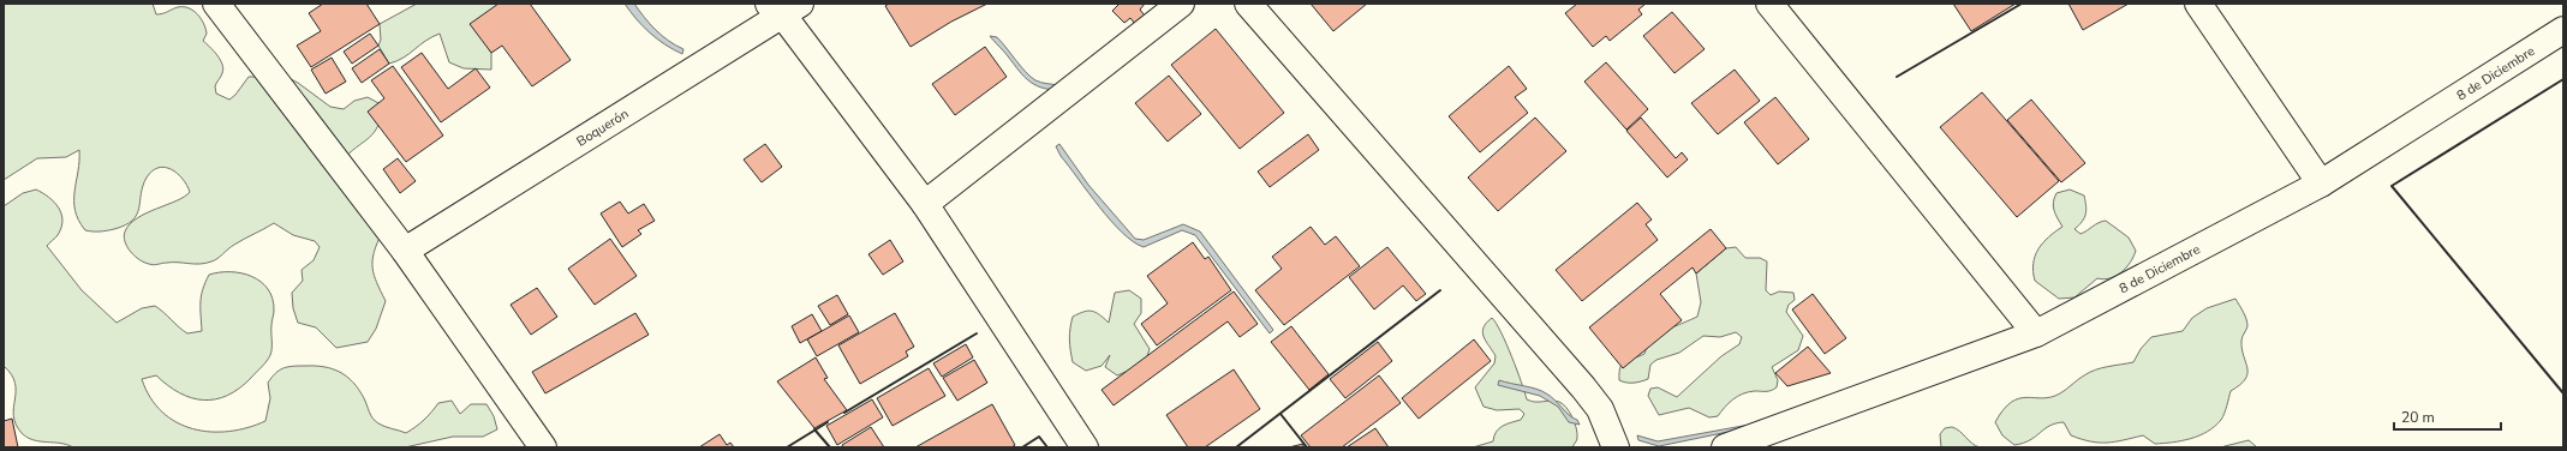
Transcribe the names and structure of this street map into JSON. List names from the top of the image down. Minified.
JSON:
{"streets":{"street":["8 de Diciembre","Boquerón"]},"scale_bar":"20 m"}
